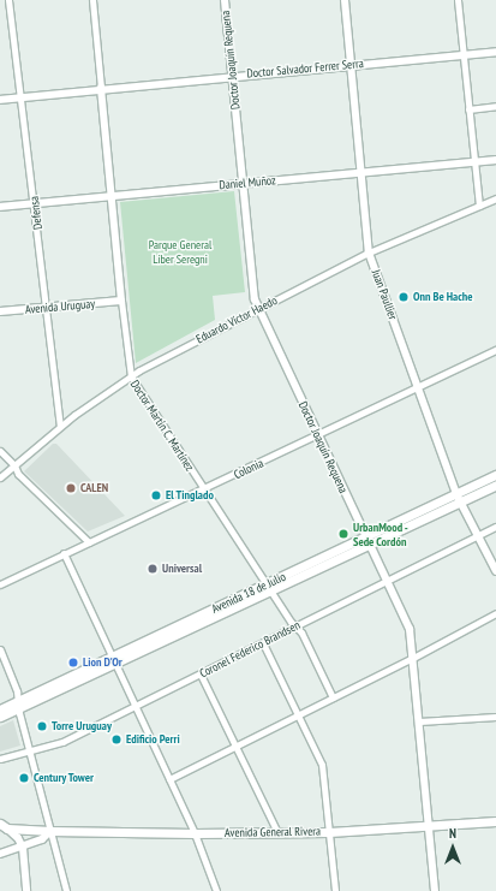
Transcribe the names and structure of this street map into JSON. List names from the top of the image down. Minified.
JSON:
{"streets":{"main road":["Avenida 18 de Julio","Avenida General Rivera"],"street":["Doctor Joaquín Requena","Doctor Salvador Ferrer Serra","Daniel Muñoz","Defensa","Juan Paullier","Avenida Uruguay","Eduardo Víctor Haedo","Doctor Martín C. Martínez","Colonia","Coronel Federico Brandsen"]},"crossings":[["Doctor Joaquín Requena","Doctor Salvador Ferrer Serra"],["Doctor Joaquín Requena","Daniel Muñoz"],["Doctor Joaquín Requena","Eduardo Víctor Haedo"],["Doctor Joaquín Requena","Colonia"],["Doctor Joaquín Requena","Avenida 18 de Julio"],["Doctor Joaquín Requena","Coronel Federico Brandsen"],["Doctor Joaquín Requena","Avenida General Rivera"],["Doctor Salvador Ferrer Serra","Defensa"],["Doctor Salvador Ferrer Serra","Juan Paullier"],["Doctor Salvador Ferrer Serra","Doctor Martín C. Martínez"],["Daniel Muñoz","Defensa"],["Daniel Muñoz","Juan Paullier"],["Daniel Muñoz","Doctor Martín C. Martínez"],["Defensa","Avenida Uruguay"],["Defensa","Eduardo Víctor Haedo"],["Juan Paullier","Eduardo Víctor Haedo"],["Juan Paullier","Colonia"],["Juan Paullier","Avenida 18 de Julio"],["Juan Paullier","Coronel Federico Brandsen"],["Avenida Uruguay","Doctor Martín C. Martínez"],["Eduardo Víctor Haedo","Doctor Martín C. Martínez"],["Doctor Martín C. Martínez","Colonia"],["Doctor Martín C. Martínez","Avenida 18 de Julio"],["Doctor Martín C. Martínez","Coronel Federico Brandsen"]],"parks":["Parque General Líber Seregni"],"places":["Onn Be Hache","CALEN","El Tinglado","UrbanMood - Sede Cordón","Universal","Lion D'Or","Torre Uruguay","Edificio Perri","Century Tower"],"north":"top"}
